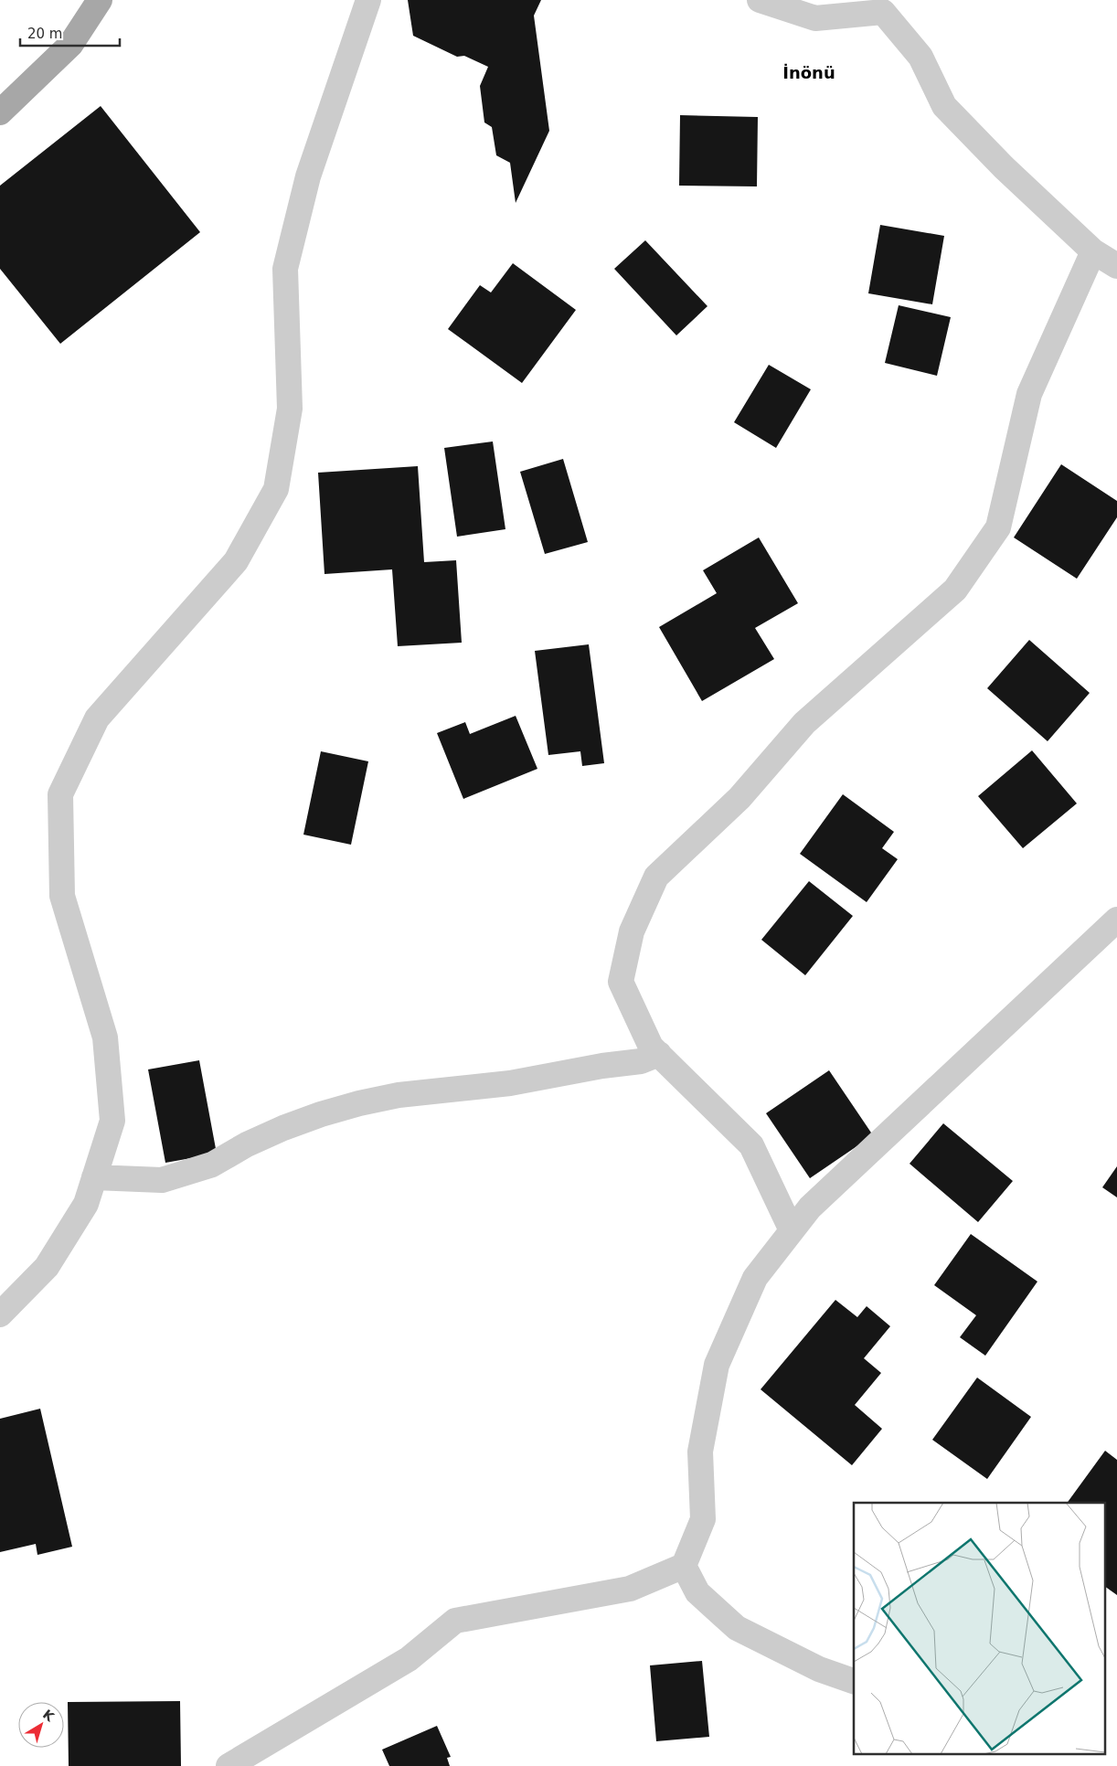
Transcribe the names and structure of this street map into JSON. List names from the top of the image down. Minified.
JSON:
{"districts":["İnönü"],"scale_bar":"20 m","north":"top right"}
